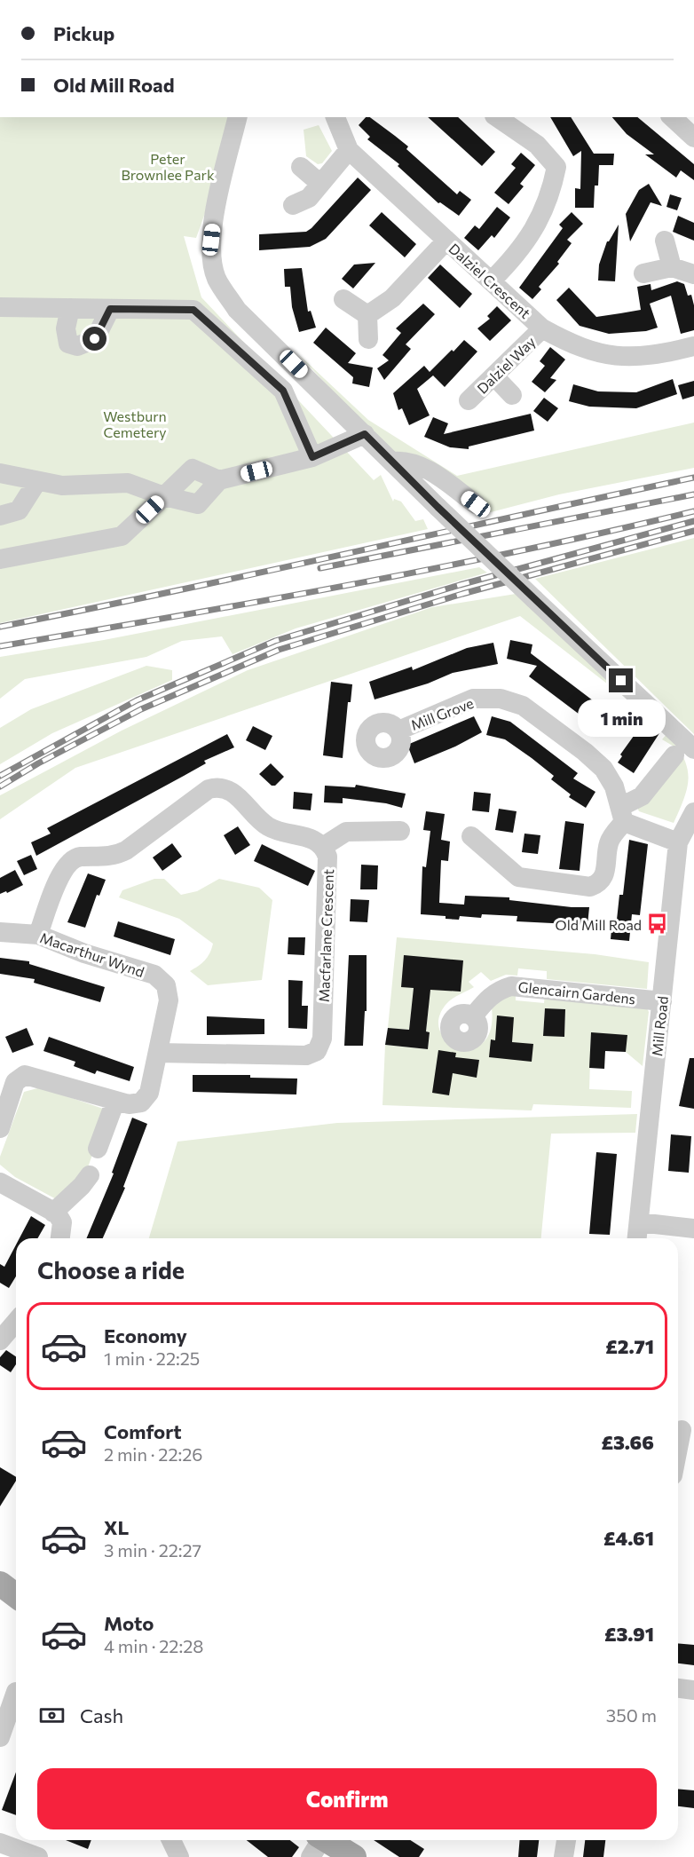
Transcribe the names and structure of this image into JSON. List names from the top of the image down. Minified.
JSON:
{"streets":{"street":["Dalziel Crescent","Dalziel Way","Mill Grove","Macfarlane Crescent","Macarthur Wynd","Glencairn Gardens","Mill Road"]},"crossings":[["Dalziel Crescent","Dalziel Way"],["Macfarlane Crescent","Macarthur Wynd"],["Glencairn Gardens","Mill Road"]],"parks":["Peter Brownlee Park","Westburn Cemetery"],"places":{"bus stop":["Old Mill Road"]},"page":{"banner":["Pickup","Old Mill Road"],"bubble":"1 min","heading":"Choose a ride","list":[{"name":"Economy","note":"1 min · 22:25","value":"£2.71"},{"name":"Comfort","note":"2 min · 22:26","value":"£3.66"},{"name":"XL","note":"3 min · 22:27","value":"£4.61"},{"name":"Moto","note":"4 min · 22:28","value":"£3.91"}],"pay":["Cash","350 m"],"buttons":"Confirm"}}
